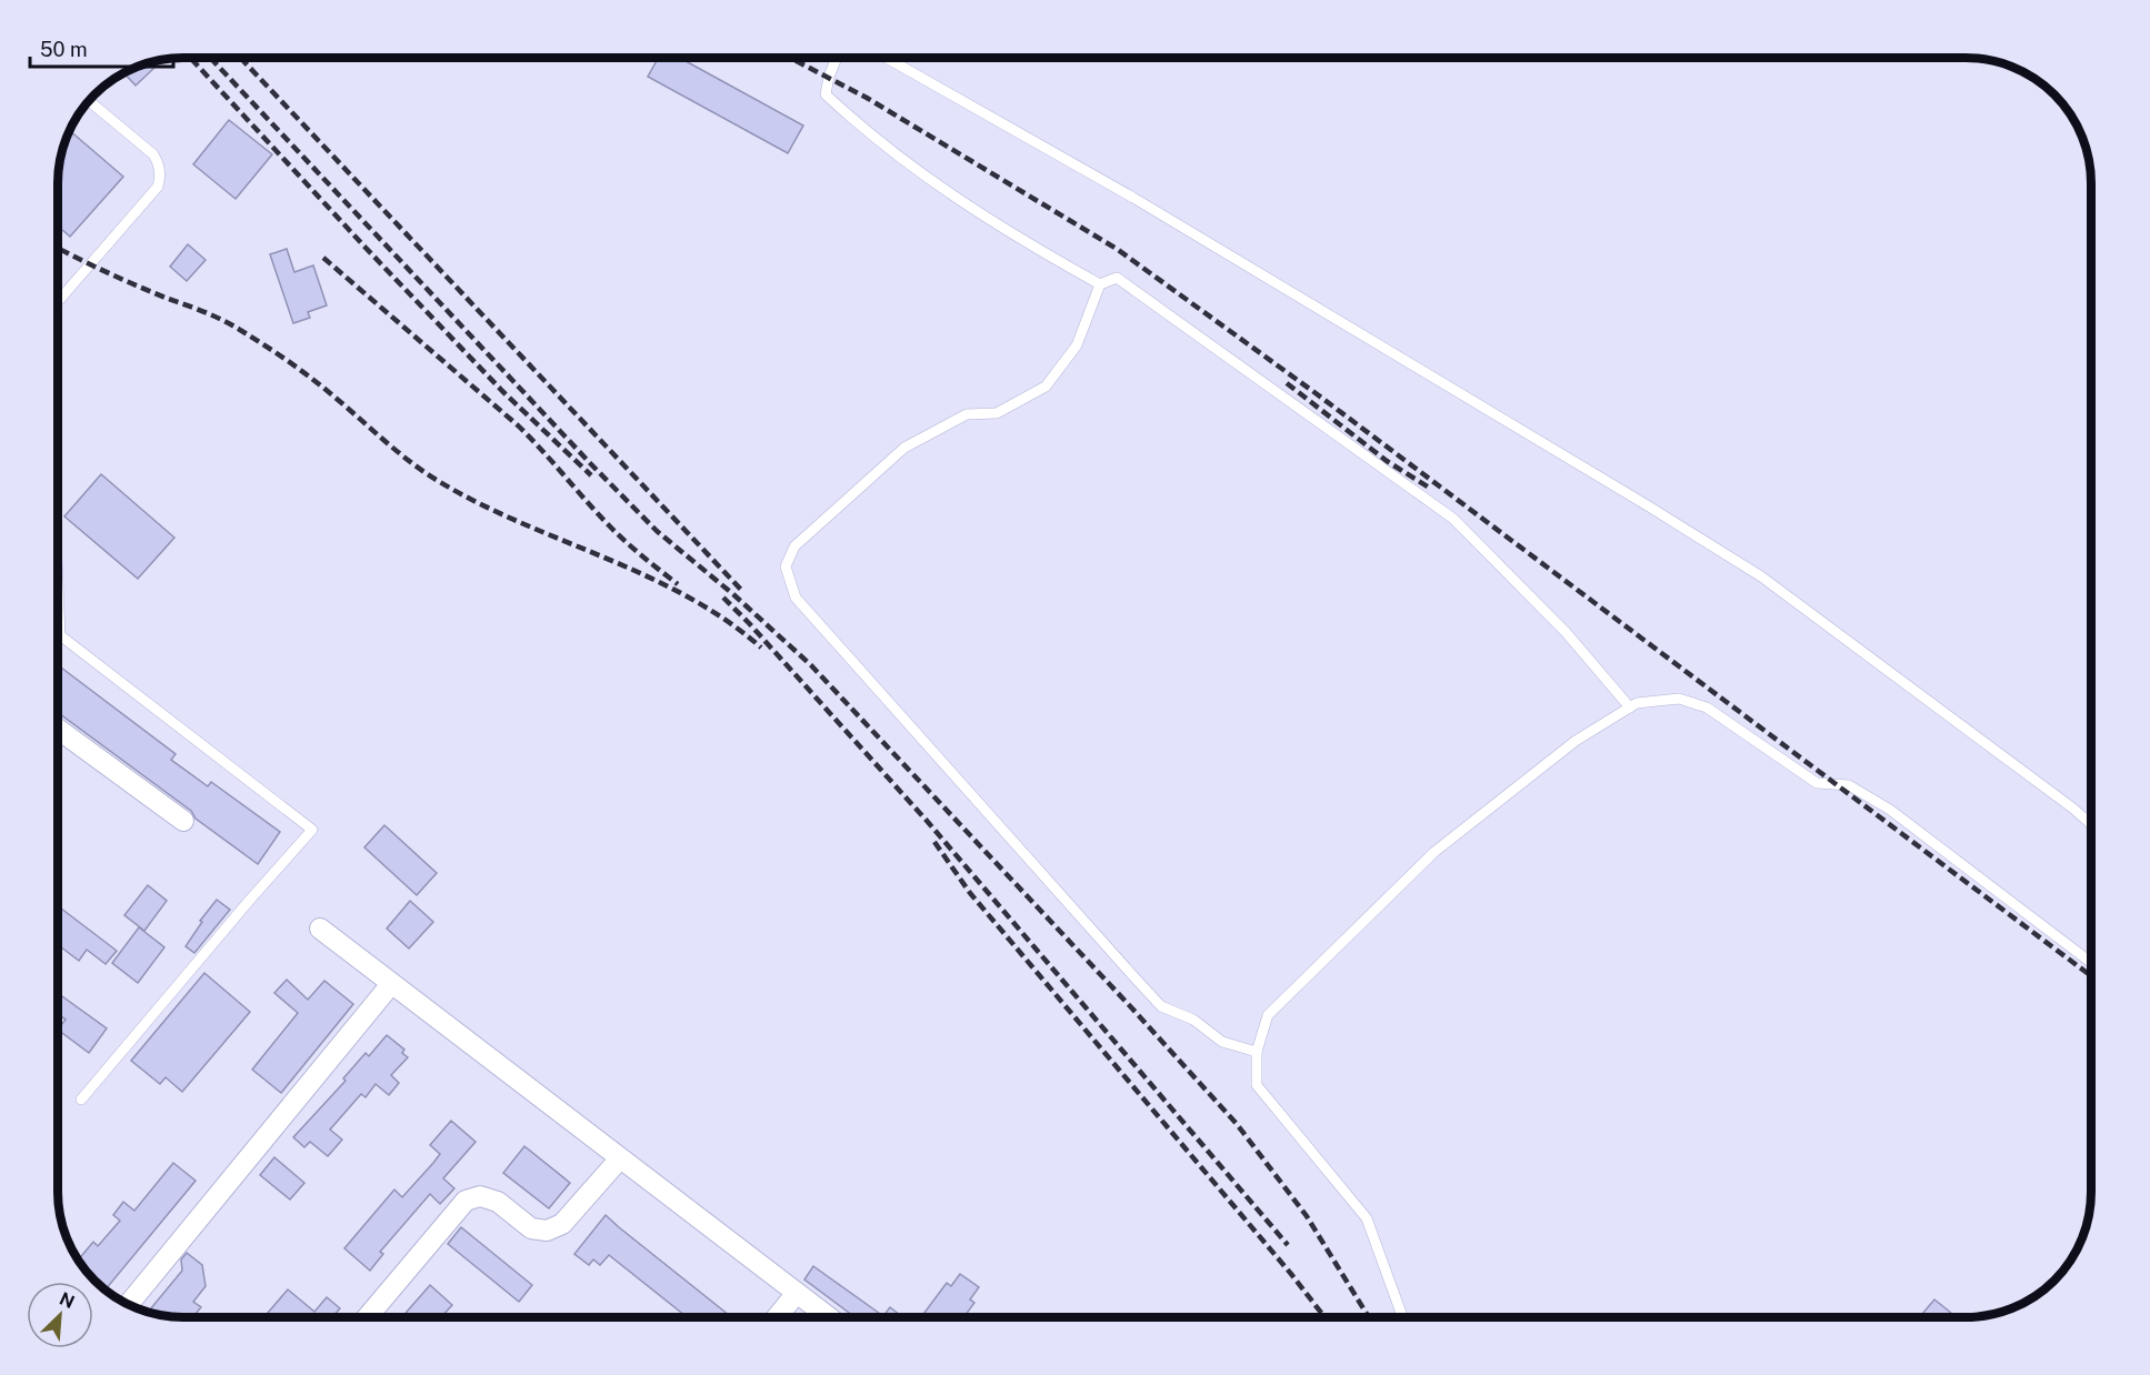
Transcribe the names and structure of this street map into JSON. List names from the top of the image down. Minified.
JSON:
{"scale_bar":"50 m","north":"top right"}
